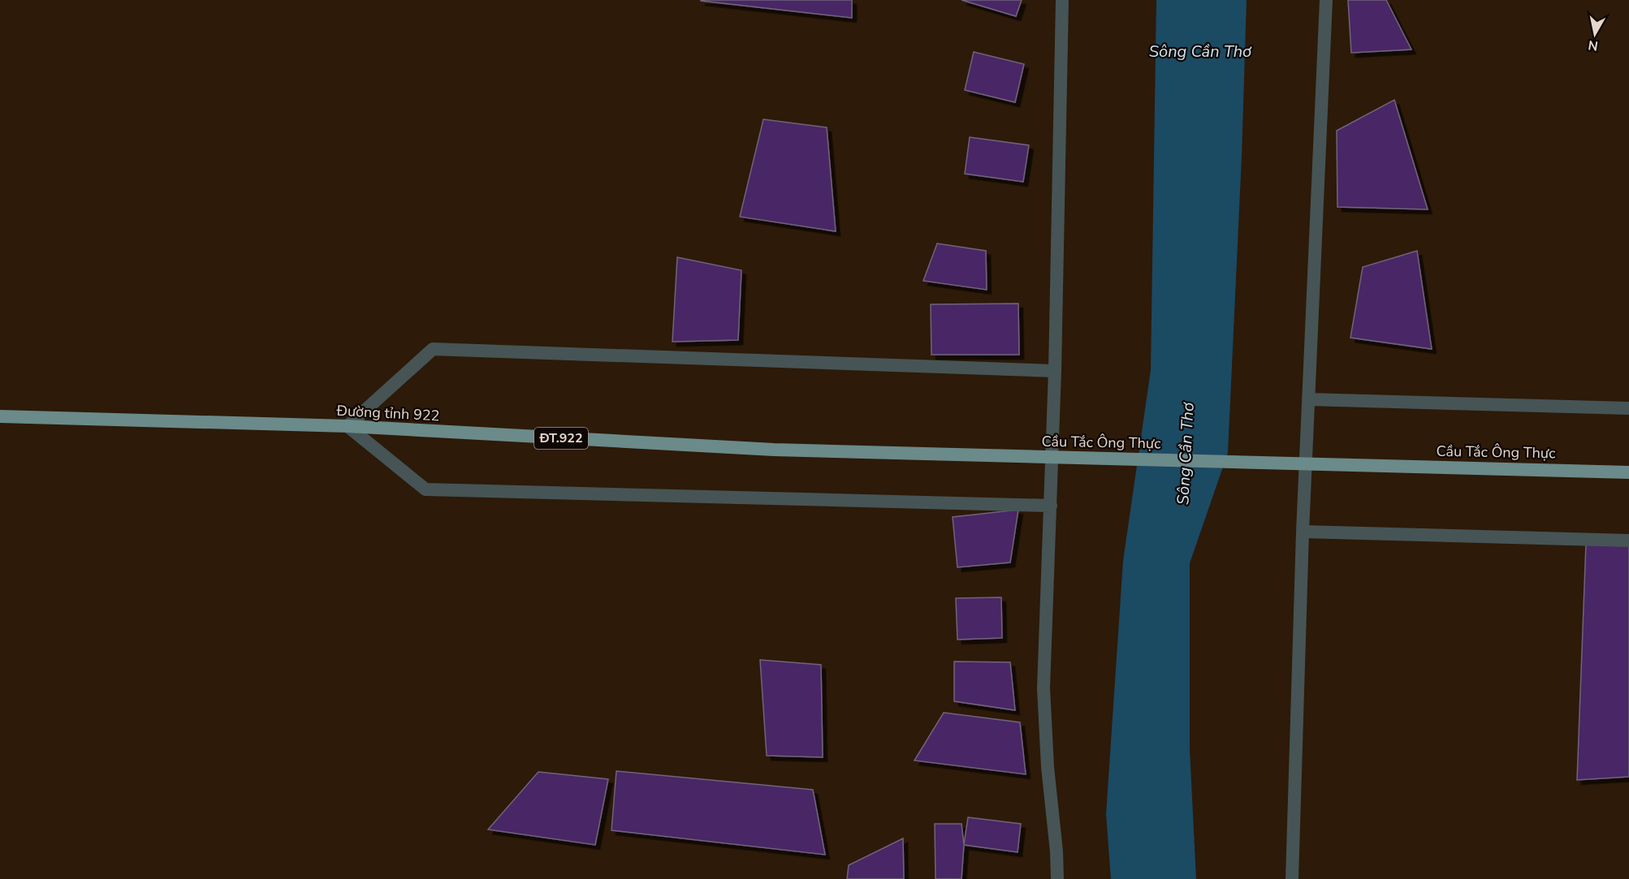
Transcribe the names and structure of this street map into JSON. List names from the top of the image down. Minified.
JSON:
{"streets":{"main road":["Đường tỉnh 922","ĐT.922","Cầu Tắc Ông Thực"]},"crossings":[["Đường tỉnh 922","Cầu Tắc Ông Thực"]],"water":["Sông Cần Thơ"],"north":"bottom"}
